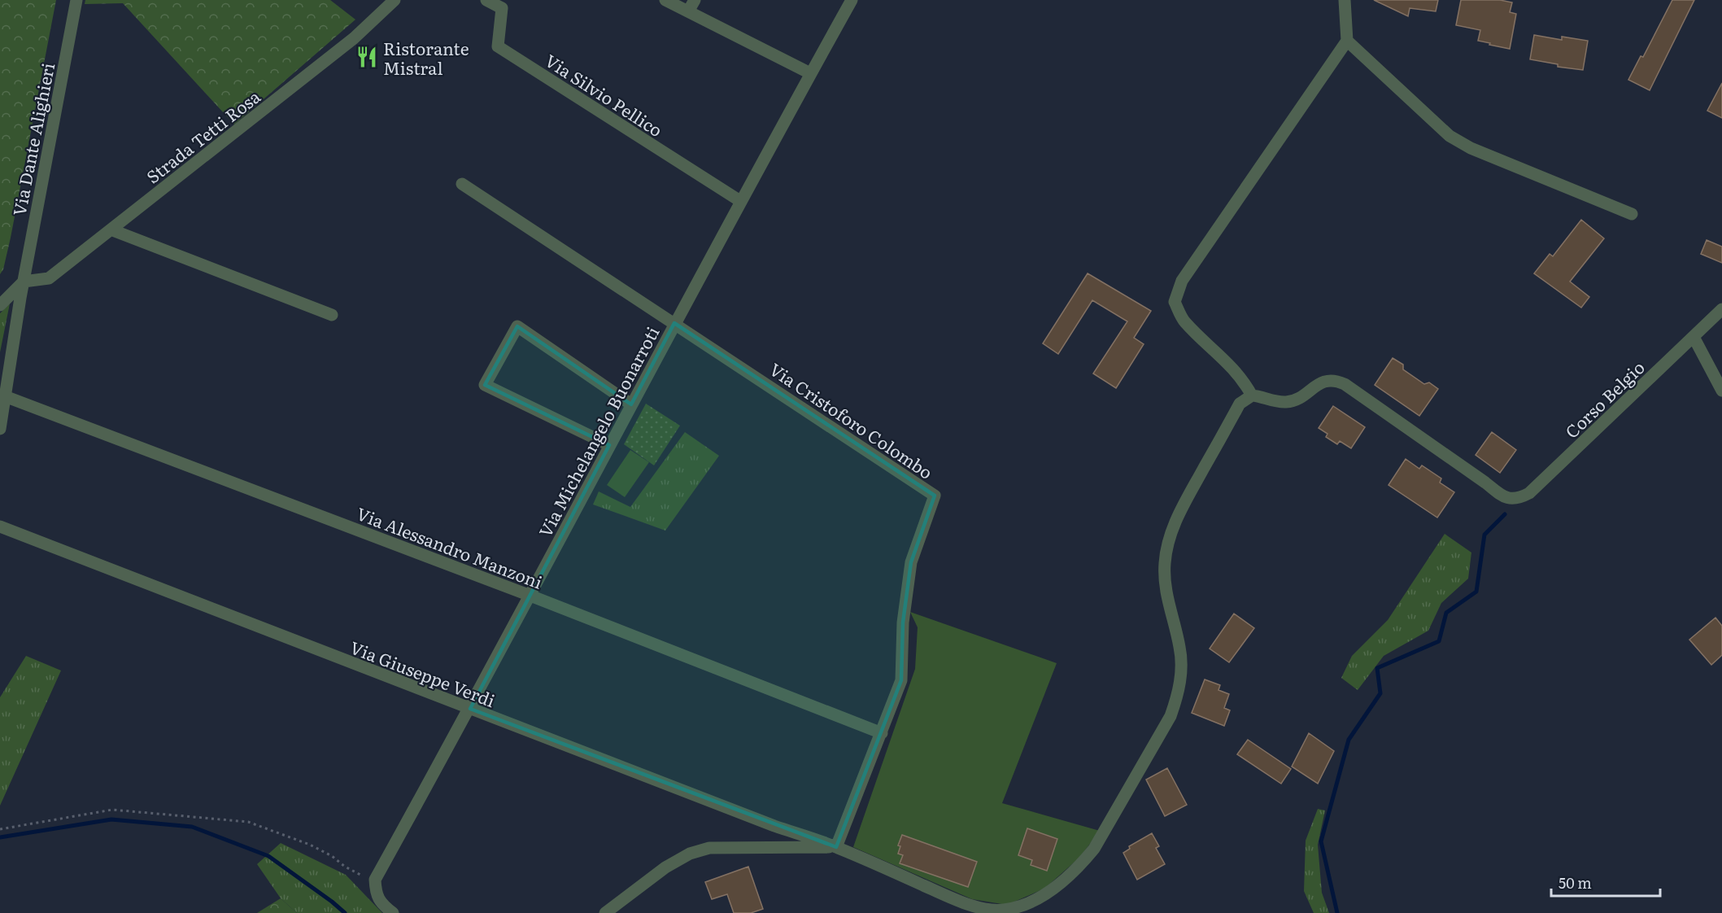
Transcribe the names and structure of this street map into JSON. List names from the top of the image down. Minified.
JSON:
{"streets":{"street":["Via Silvio Pellico","Strada Tetti Rosa","Via Dante Alighieri","Corso Belgio","Via Cristoforo Colombo","Via Michelangelo Buonarroti","Via Alessandro Manzoni","Via Giuseppe Verdi"]},"crossings":[["Via Silvio Pellico","Via Michelangelo Buonarroti"],["Strada Tetti Rosa","Via Dante Alighieri"],["Via Dante Alighieri","Via Alessandro Manzoni"],["Via Cristoforo Colombo","Via Michelangelo Buonarroti"],["Via Cristoforo Colombo","Via Alessandro Manzoni"],["Via Cristoforo Colombo","Via Giuseppe Verdi"],["Via Michelangelo Buonarroti","Via Alessandro Manzoni"],["Via Michelangelo Buonarroti","Via Giuseppe Verdi"]],"places":{"restaurant":["Ristorante Mistral"]},"scale_bar":"50 m"}
